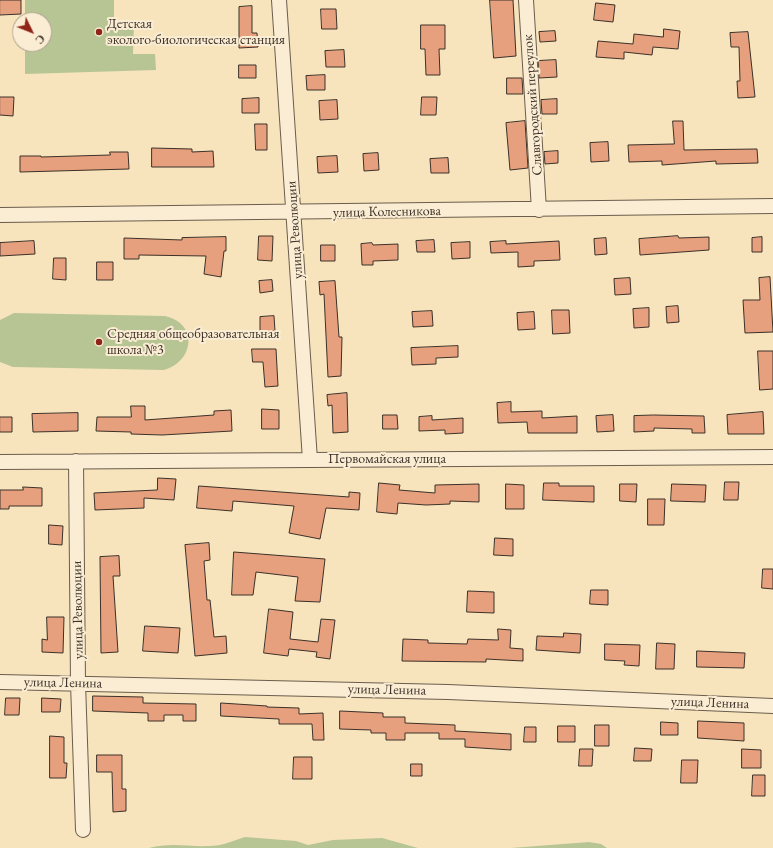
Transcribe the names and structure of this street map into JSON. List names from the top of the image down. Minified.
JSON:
{"streets":{"street":["Славгородский переулок","улица Колесникова","улица Революции","Первомайская улица","улица Ленина"]},"crossings":[["Славгородский переулок","улица Колесникова"],["улица Колесникова","улица Революции"],["улица Революции","Первомайская улица"],["улица Революции","улица Ленина"]],"places":["Детская эколого-биологическая станция","Средняя общеобразовательная школа №3"],"north":"bottom right"}
